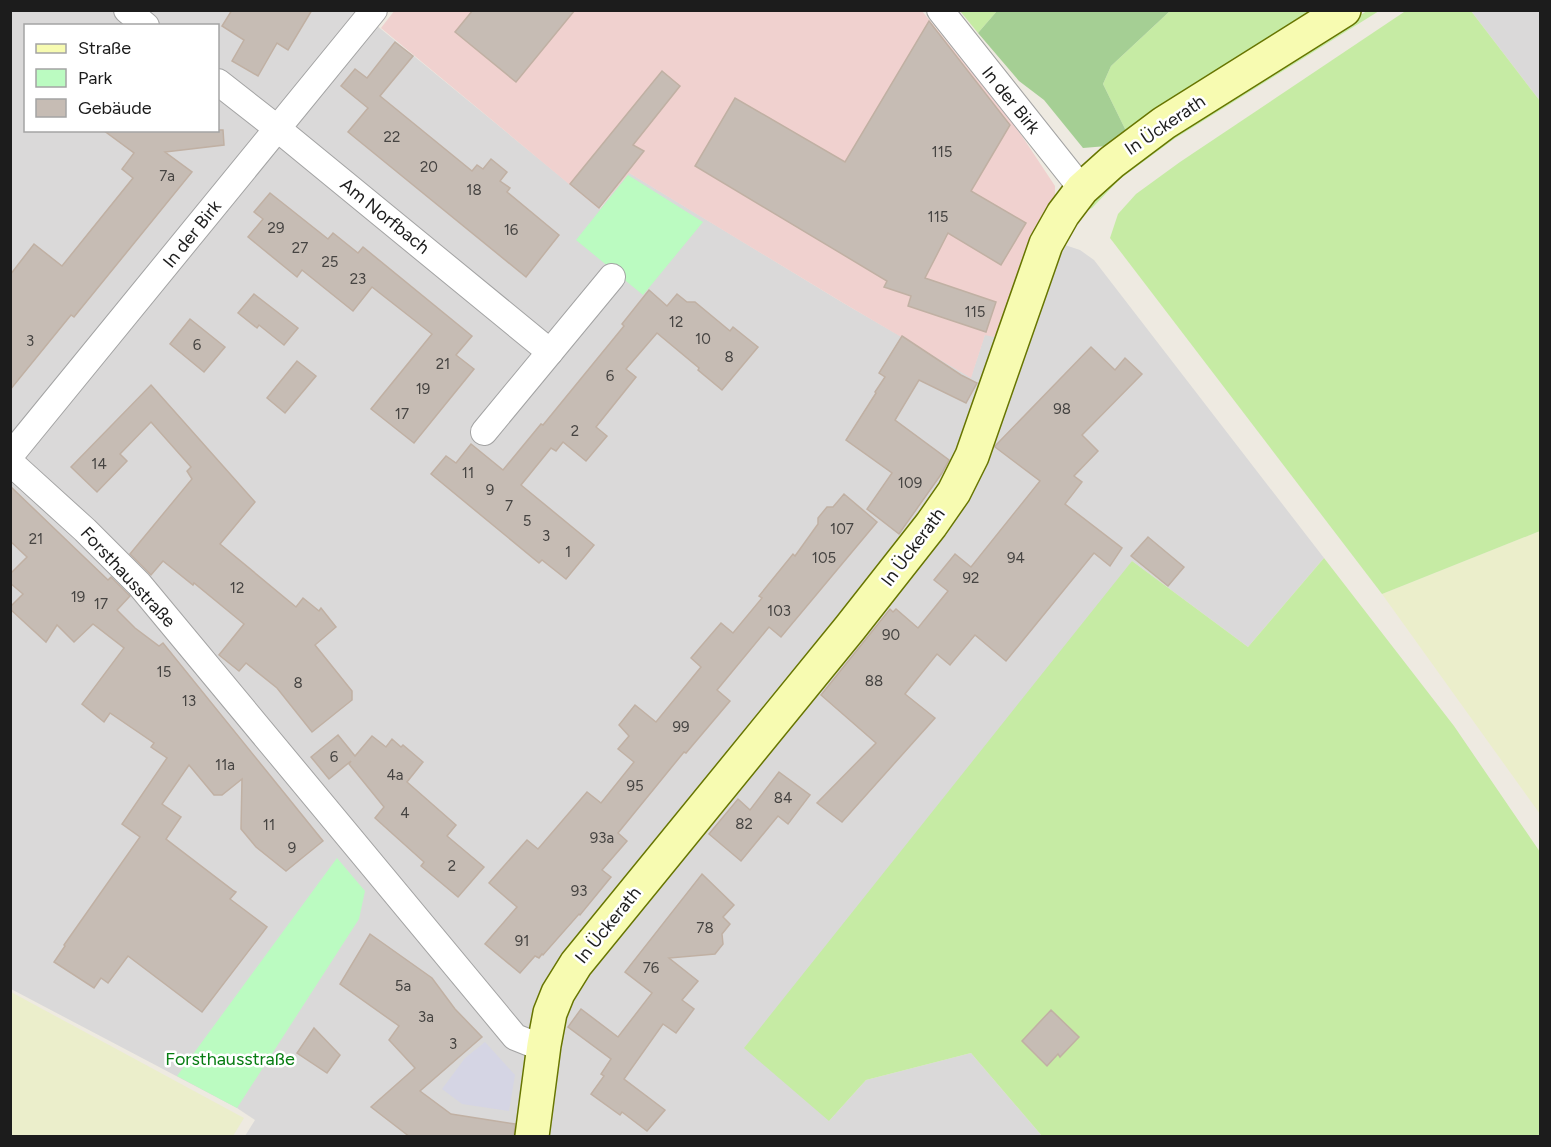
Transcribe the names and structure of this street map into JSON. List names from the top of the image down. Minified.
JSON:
{"streets":{"main road":["In Ückerath"],"street":["In der Birk","Am Norfbach","Forsthausstraße"]},"crossings":[["In der Birk","In Ückerath"],["In der Birk","Am Norfbach"],["In Ückerath","Forsthausstraße"]],"parks":["Forsthausstraße"],"house_numbers":["22","115","20","7a","18","115","29","16","27","25","23","115","12","10","3","6","8","21","6","19","98","17","2","14","11","109","9","7","5","107","3","21","1","105","94","92","12","19","17","103","90","15","88","8","13","99","6","11a","4a","95","84","4","82","11","93a","9","2","93","78","91","76","5a","3a","3"],"legend":["Straße","Park","Gebäude"]}
